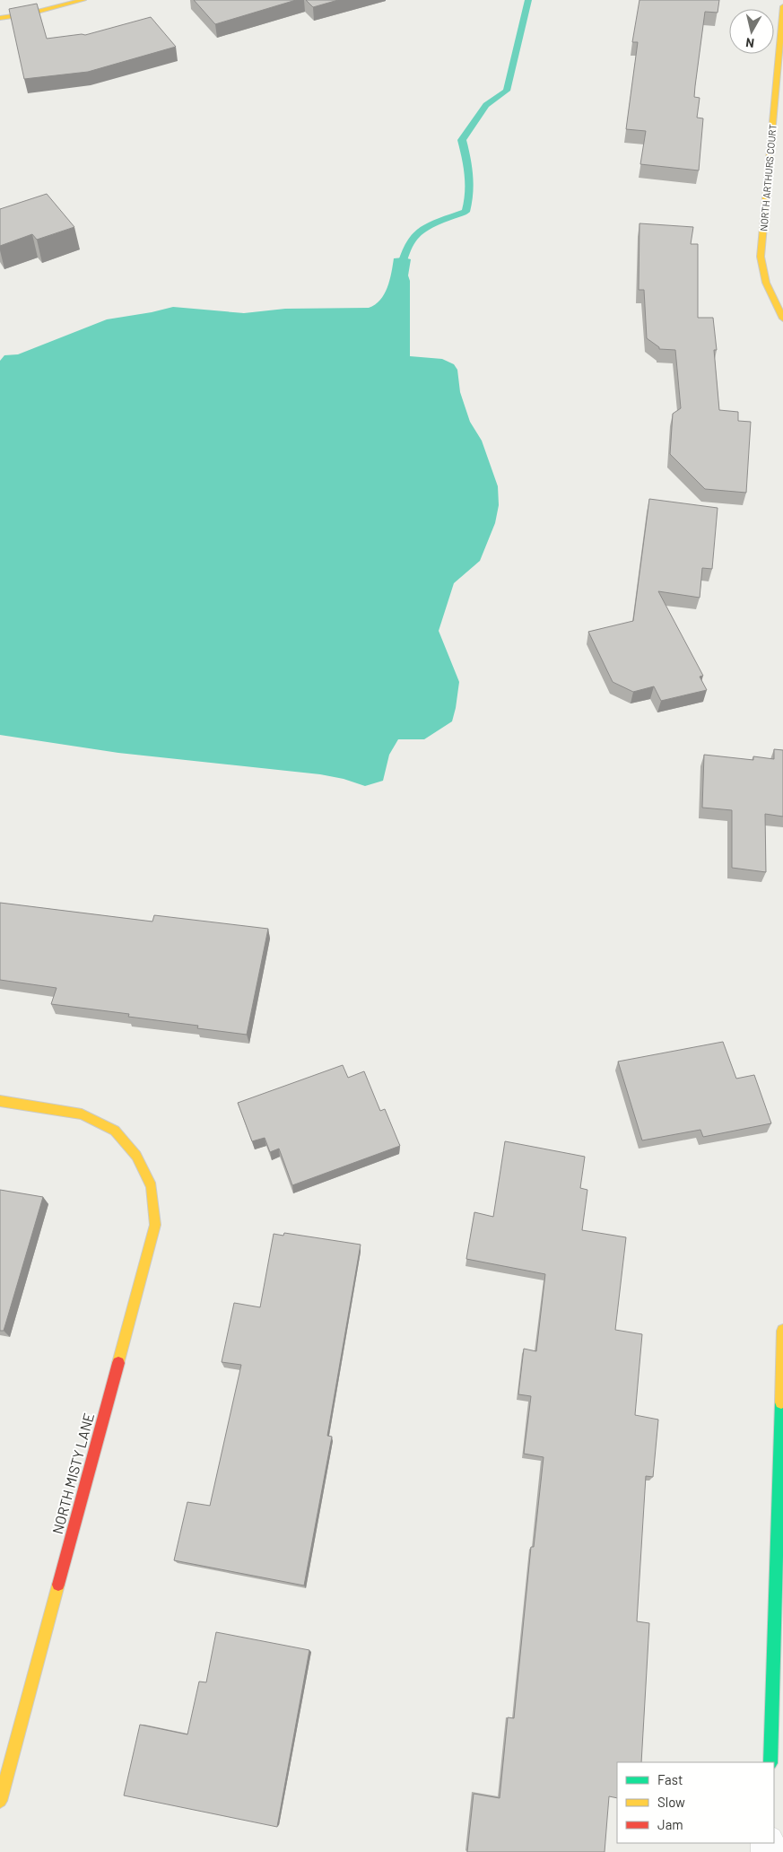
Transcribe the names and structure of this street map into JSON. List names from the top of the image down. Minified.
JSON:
{"streets":{"street":["NORTH ARTHURS COURT","NORTH MISTY LANE"]},"legend":["Fast","Slow","Jam"],"north":"bottom"}
